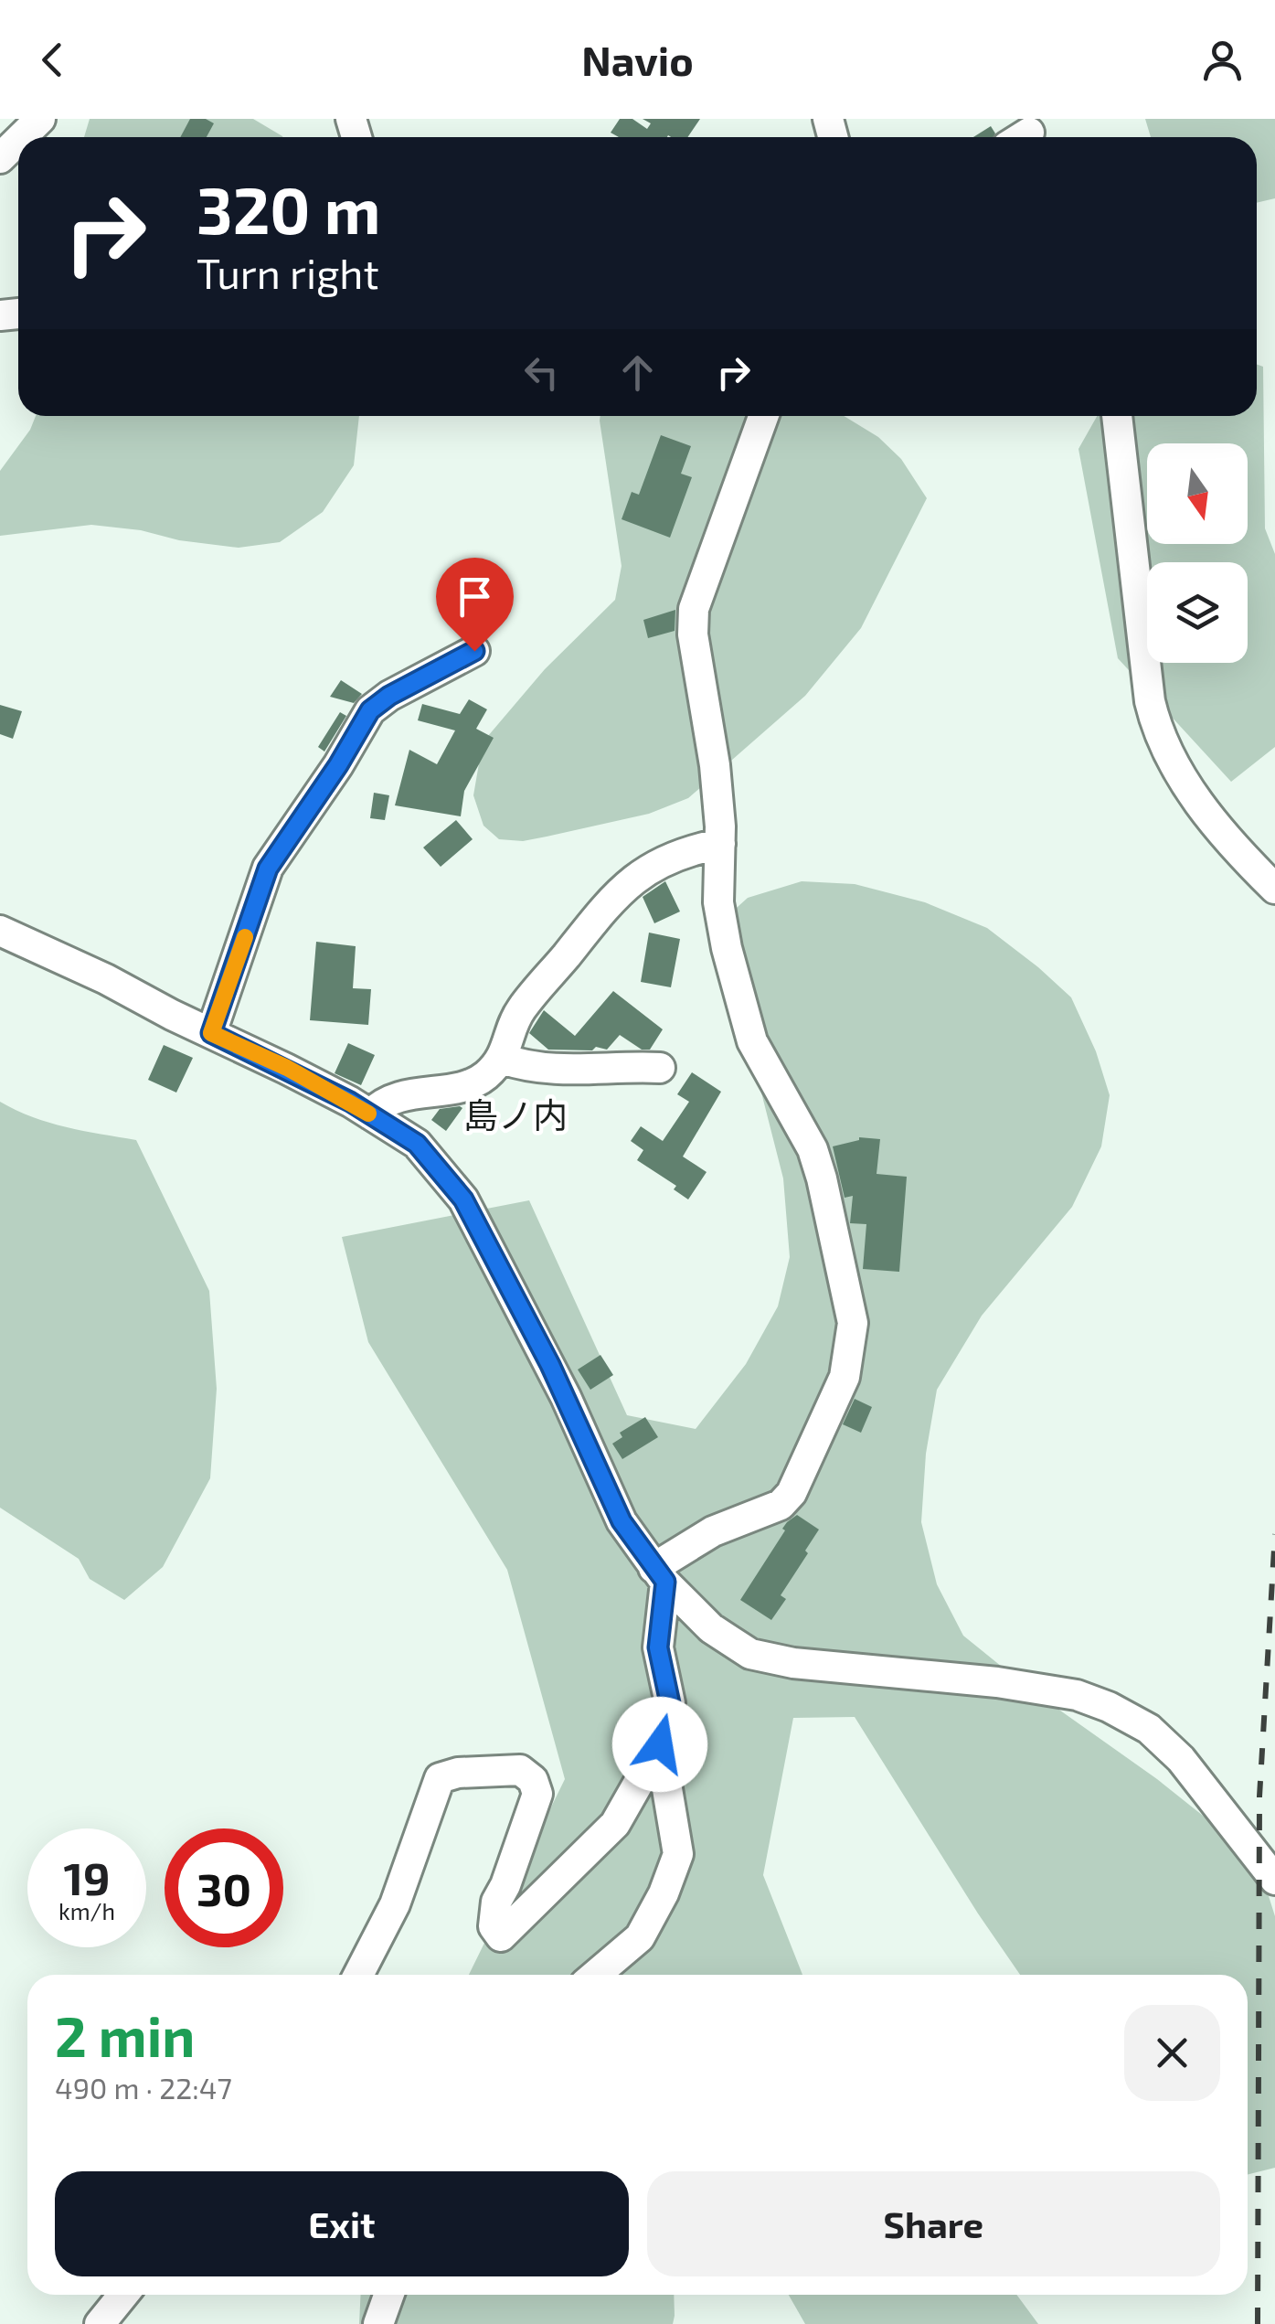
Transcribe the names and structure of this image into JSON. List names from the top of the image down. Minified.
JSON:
{"districts":["島ノ内"],"north":"bottom","page":{"header":"Navio","turn":["320 m","Turn right"],"speed":"19 km/h","limit":"30","heading":["2 min","490 m · 22:47"],"buttons":["Exit","Share"]}}
